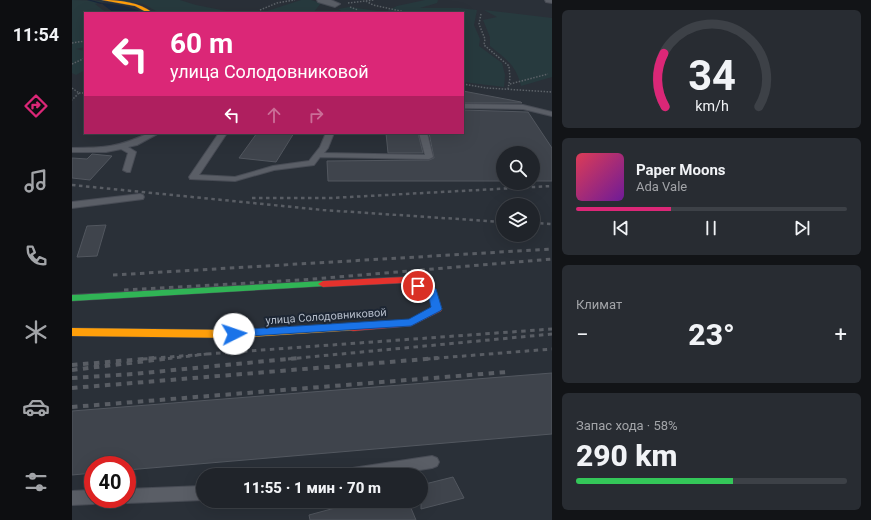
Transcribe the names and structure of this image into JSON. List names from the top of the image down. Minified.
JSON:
{"streets":{"street":["улица Солодовниковой"]},"page":{"tabs":"11:54","turn":["60 m","улица Солодовниковой"],"song":["Paper Moons","Ada Vale"],"tile":["Климат",["Запас хода · 58%","290 km"]],"heat":["−","23°","+"],"limit":"40","trip":"11:55 · 1 мин · 70 m","gauge":["34","km/h"]}}
